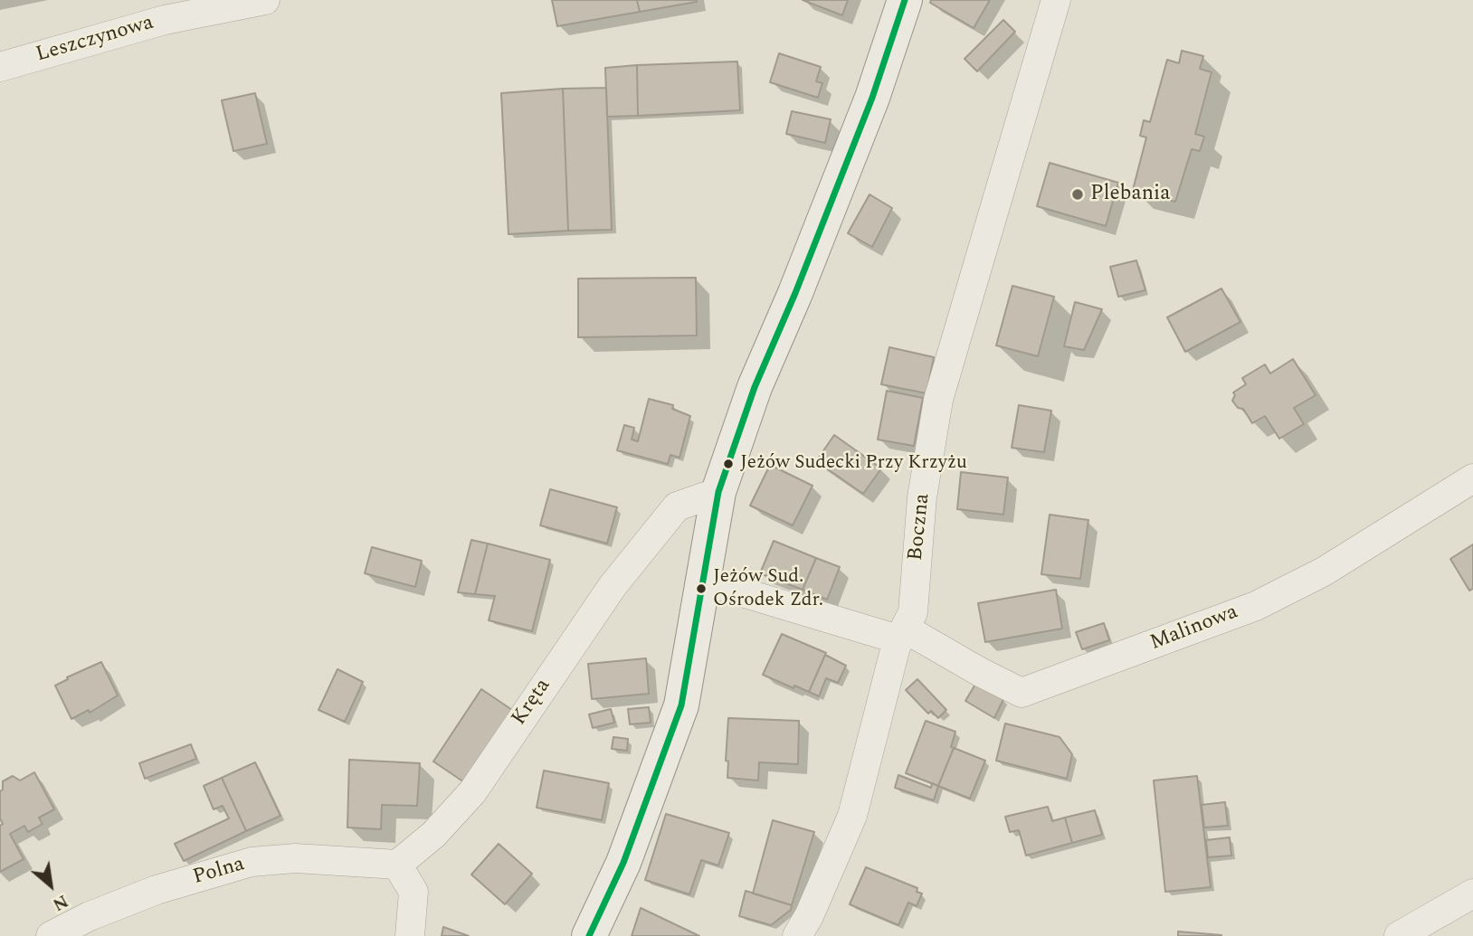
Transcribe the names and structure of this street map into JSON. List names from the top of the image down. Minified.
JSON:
{"streets":{"street":["Leszczynowa","Boczna","Malinowa","Kręta","Polna"]},"crossings":[["Boczna","Malinowa"],["Kręta","Polna"]],"places":["Plebania","Jeżów Sudecki Przy Krzyżu","Jeżów Sud. Ośrodek Zdr."],"north":"bottom right"}
